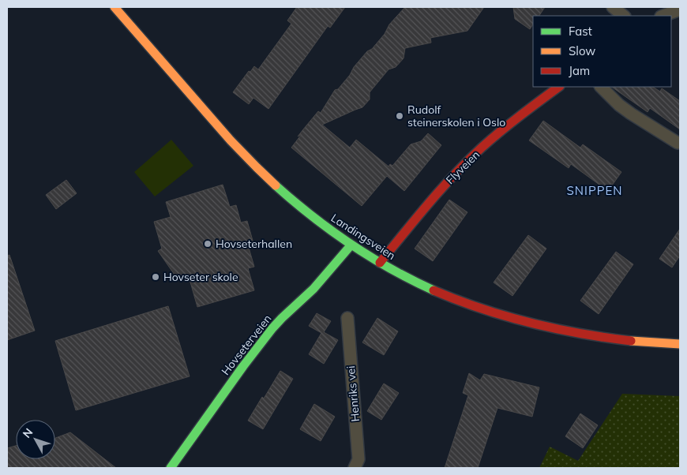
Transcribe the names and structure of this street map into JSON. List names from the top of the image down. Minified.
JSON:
{"streets":{"street":["Flyveien","Landingsveien","Hovseterveien","Henriks vei"]},"crossings":[["Flyveien","Landingsveien"],["Landingsveien","Hovseterveien"]],"districts":["SNIPPEN"],"places":["Rudolf steinerskolen i Oslo","Hovseterhallen","Hovseter skole"],"legend":["Fast","Slow","Jam"],"north":"top left"}
